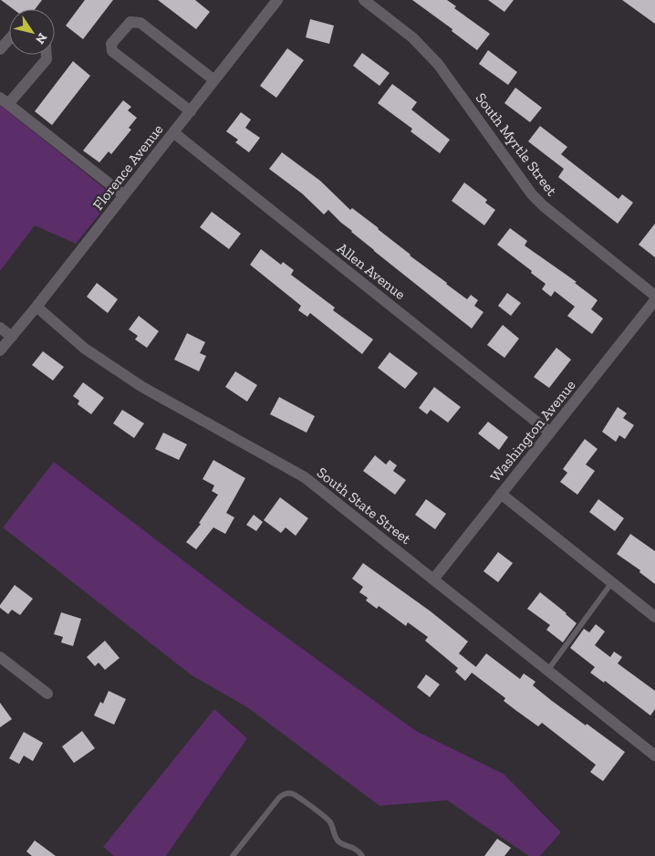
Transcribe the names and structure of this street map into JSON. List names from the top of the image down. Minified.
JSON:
{"streets":{"street":["South Myrtle Street","Florence Avenue","Allen Avenue","Washington Avenue","South State Street"]},"crossings":[["Florence Avenue","Allen Avenue"],["Florence Avenue","South State Street"],["Allen Avenue","Washington Avenue"],["Washington Avenue","South State Street"]],"north":"bottom right"}
